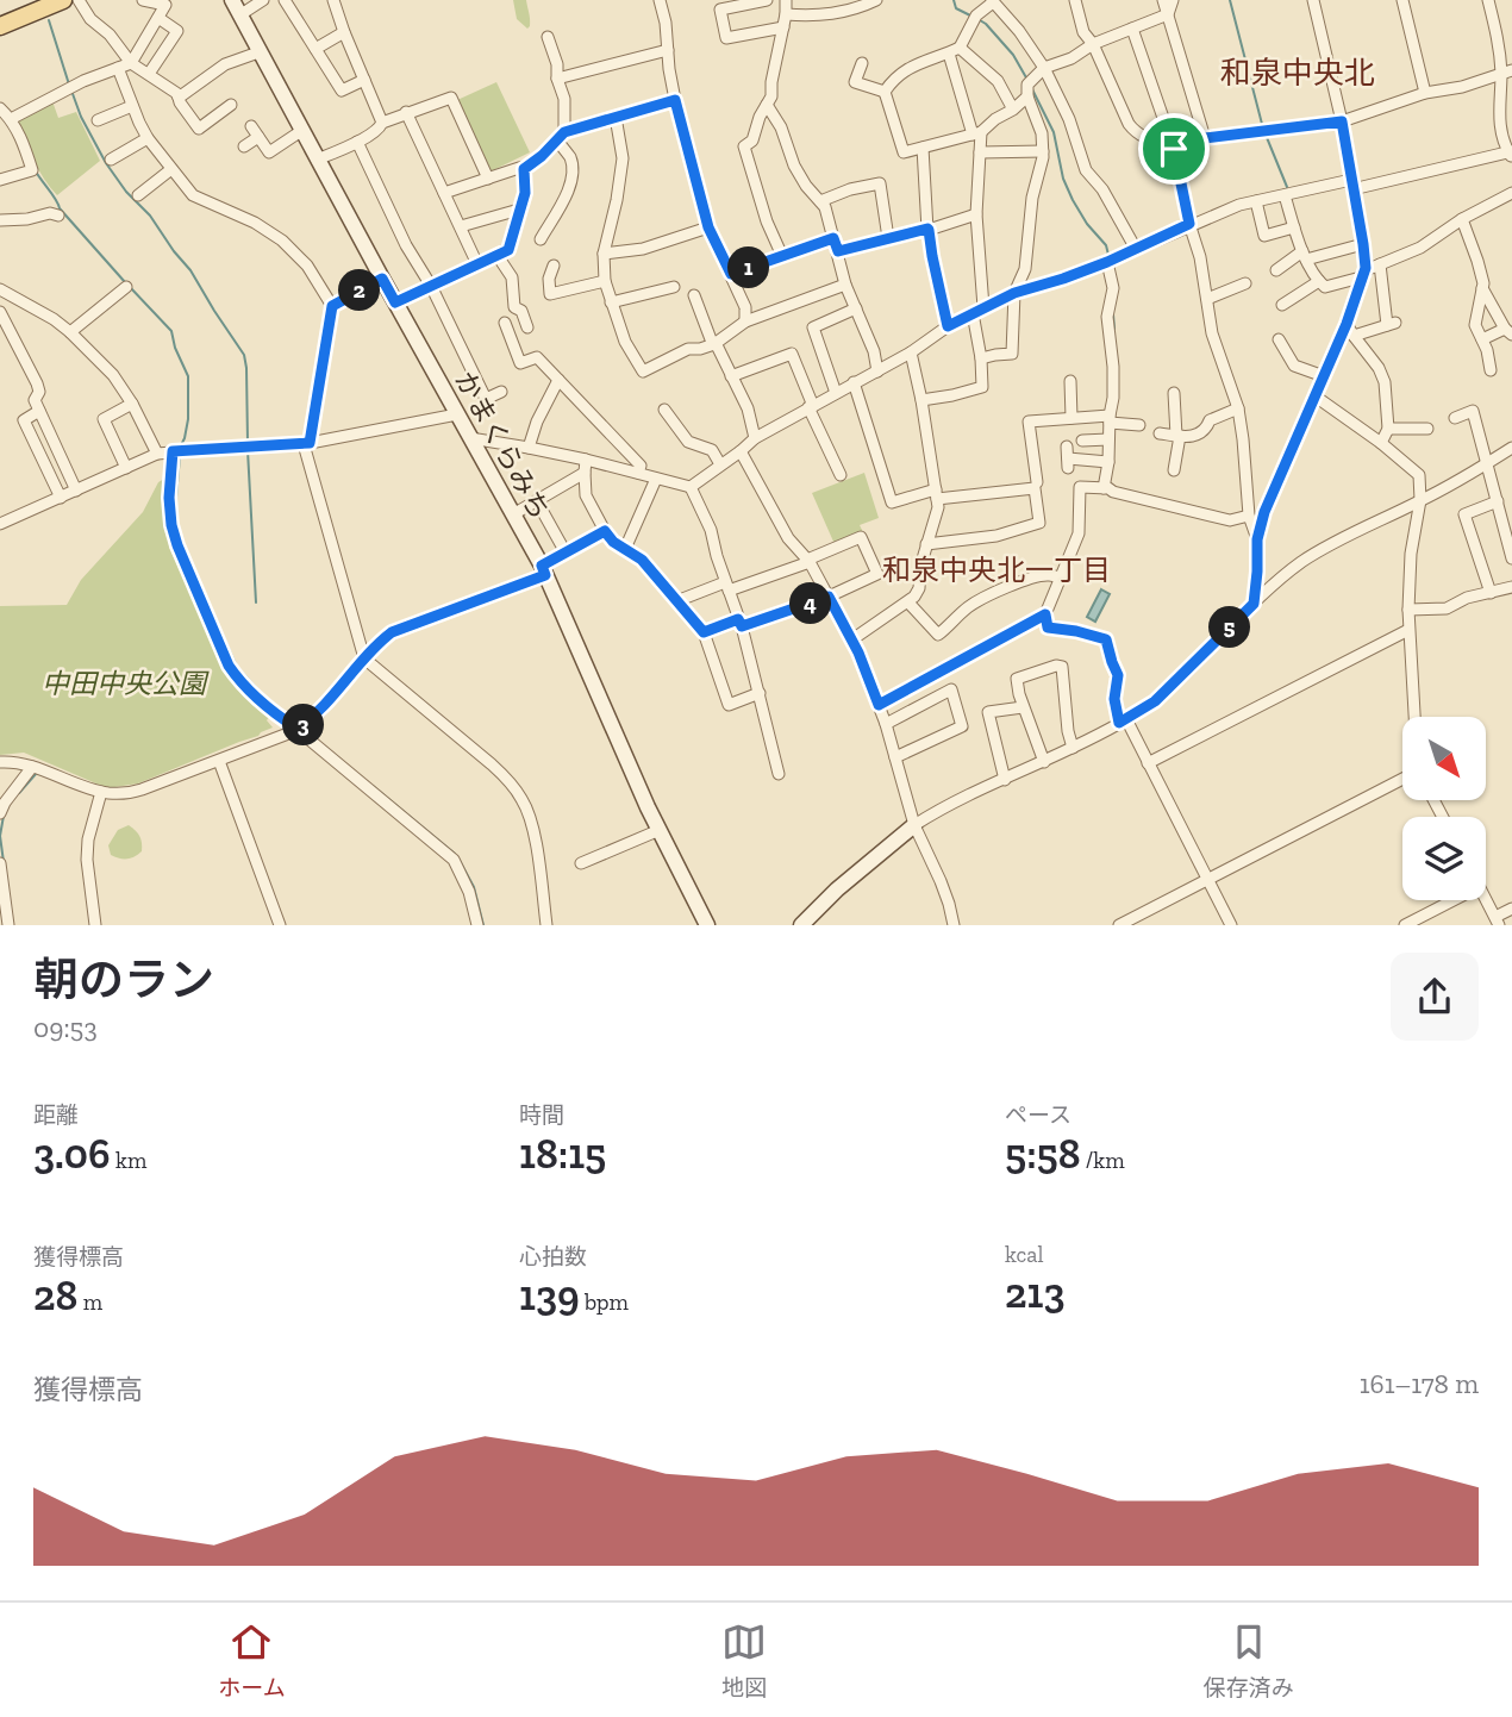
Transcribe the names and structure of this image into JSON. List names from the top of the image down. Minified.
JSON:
{"streets":{"main road":["かまくらみち"]},"districts":["和泉中央北","和泉中央北一丁目"],"parks":["中田中央公園"],"north":"bottom right","page":{"pins":["1","2","4","5","3"],"heading":["朝のラン","09:53"],"stats":[["距離","3.06 km"],["時間","18:15"],["ペース","5:58 /km"],["獲得標高","28 m"],["心拍数","139 bpm"],["kcal","213"]],"chart":["獲得標高","161–178 m"],"tabs":["ホーム","地図","保存済み"]}}
